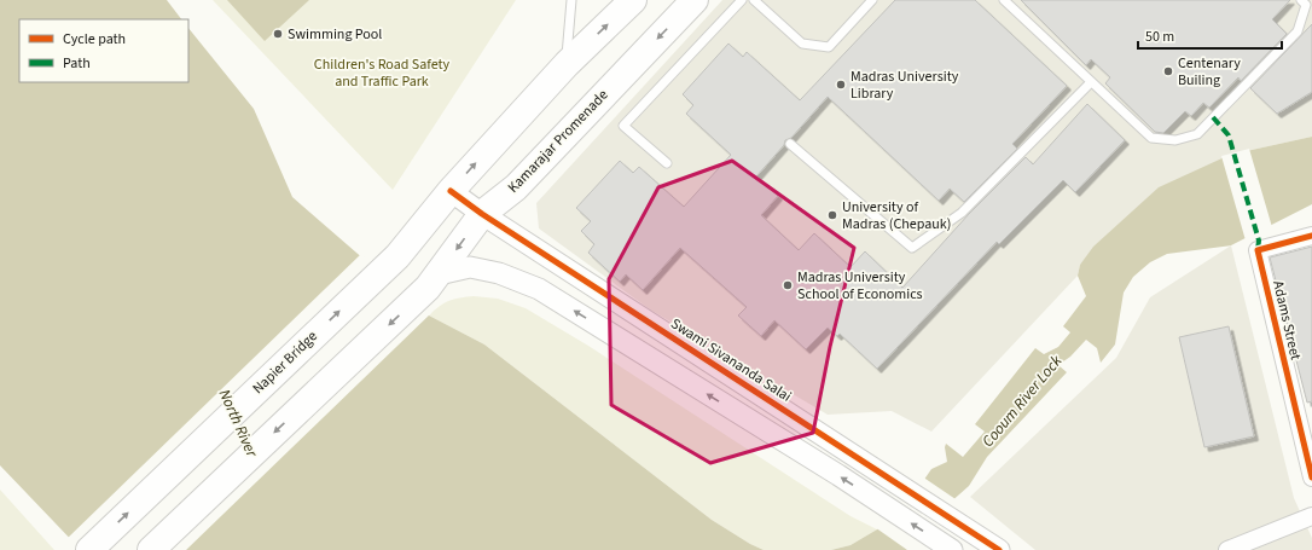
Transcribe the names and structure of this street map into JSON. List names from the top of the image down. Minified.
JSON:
{"streets":{"main road":["Kamarajar Promenade","Napier Bridge"],"street":["Adams Street","Swami Sivananda Salai"]},"crossings":[["Kamarajar Promenade","Swami Sivananda Salai"],["Swami Sivananda Salai","Napier Bridge"]],"water":["Cooum River Lock","North River"],"parks":["Children's Road Safety and Traffic Park"],"places":["Swimming Pool","Centenary Builing","Madras University Library","University of Madras (Chepauk)","Madras University School of Economics"],"legend":["Cycle path","Path"],"scale_bar":"50 m"}
